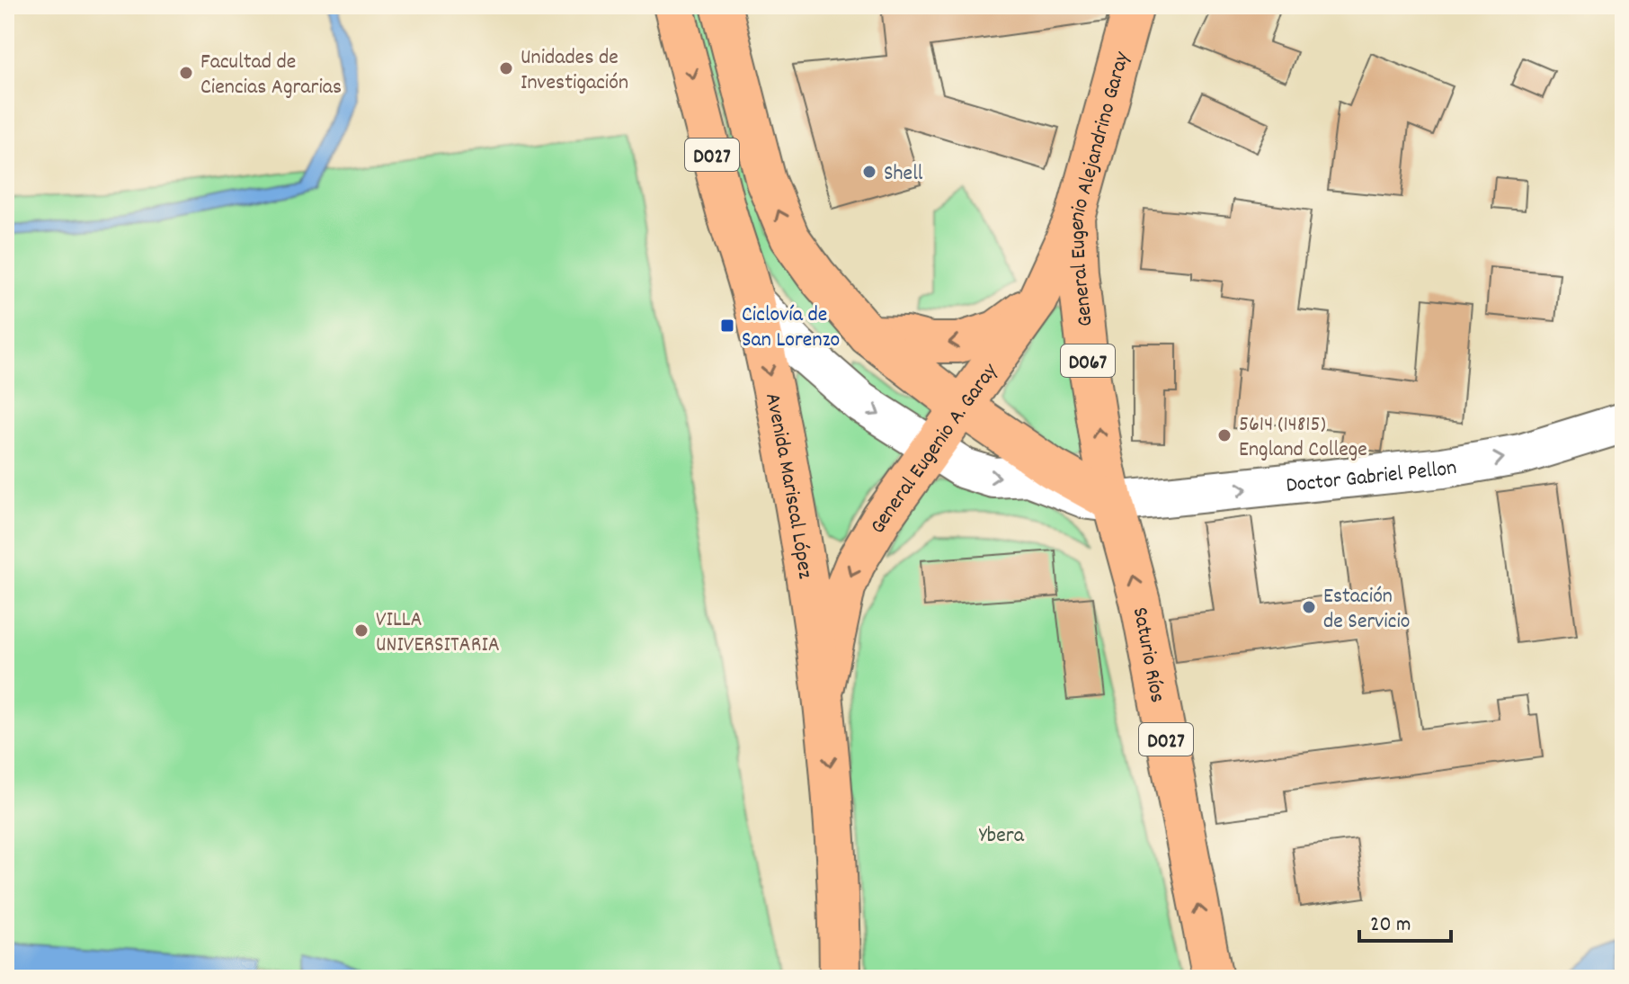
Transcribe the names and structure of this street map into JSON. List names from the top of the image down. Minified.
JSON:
{"streets":{"main road":["D027","General Eugenio Alejandrino Garay","D067","General Eugenio A. Garay","Avenida Mariscal López","Saturio Ríos"],"street":["Doctor Gabriel Pellon"]},"crossings":[["D027","General Eugenio Alejandrino Garay"],["D027","General Eugenio A. Garay"],["D027","Doctor Gabriel Pellon"],["D027","Saturio Ríos"],["General Eugenio Alejandrino Garay","General Eugenio A. Garay"],["General Eugenio Alejandrino Garay","Doctor Gabriel Pellon"],["General Eugenio Alejandrino Garay","Saturio Ríos"],["General Eugenio A. Garay","Doctor Gabriel Pellon"],["General Eugenio A. Garay","Avenida Mariscal López"],["Doctor Gabriel Pellon","Avenida Mariscal López"],["Doctor Gabriel Pellon","Saturio Ríos"]],"one_way":["General Eugenio A. Garay","Doctor Gabriel Pellon","Saturio Ríos"],"parks":["Ybera"],"places":{"other":["Unidades de Investigación","Facultad de Ciencias Agrarias","Shell","5614 (14815) England College","Estación de Servicio","VILLA UNIVERSITARIA"],"transit":["Ciclovía de San Lorenzo"]},"scale_bar":"20 m"}
